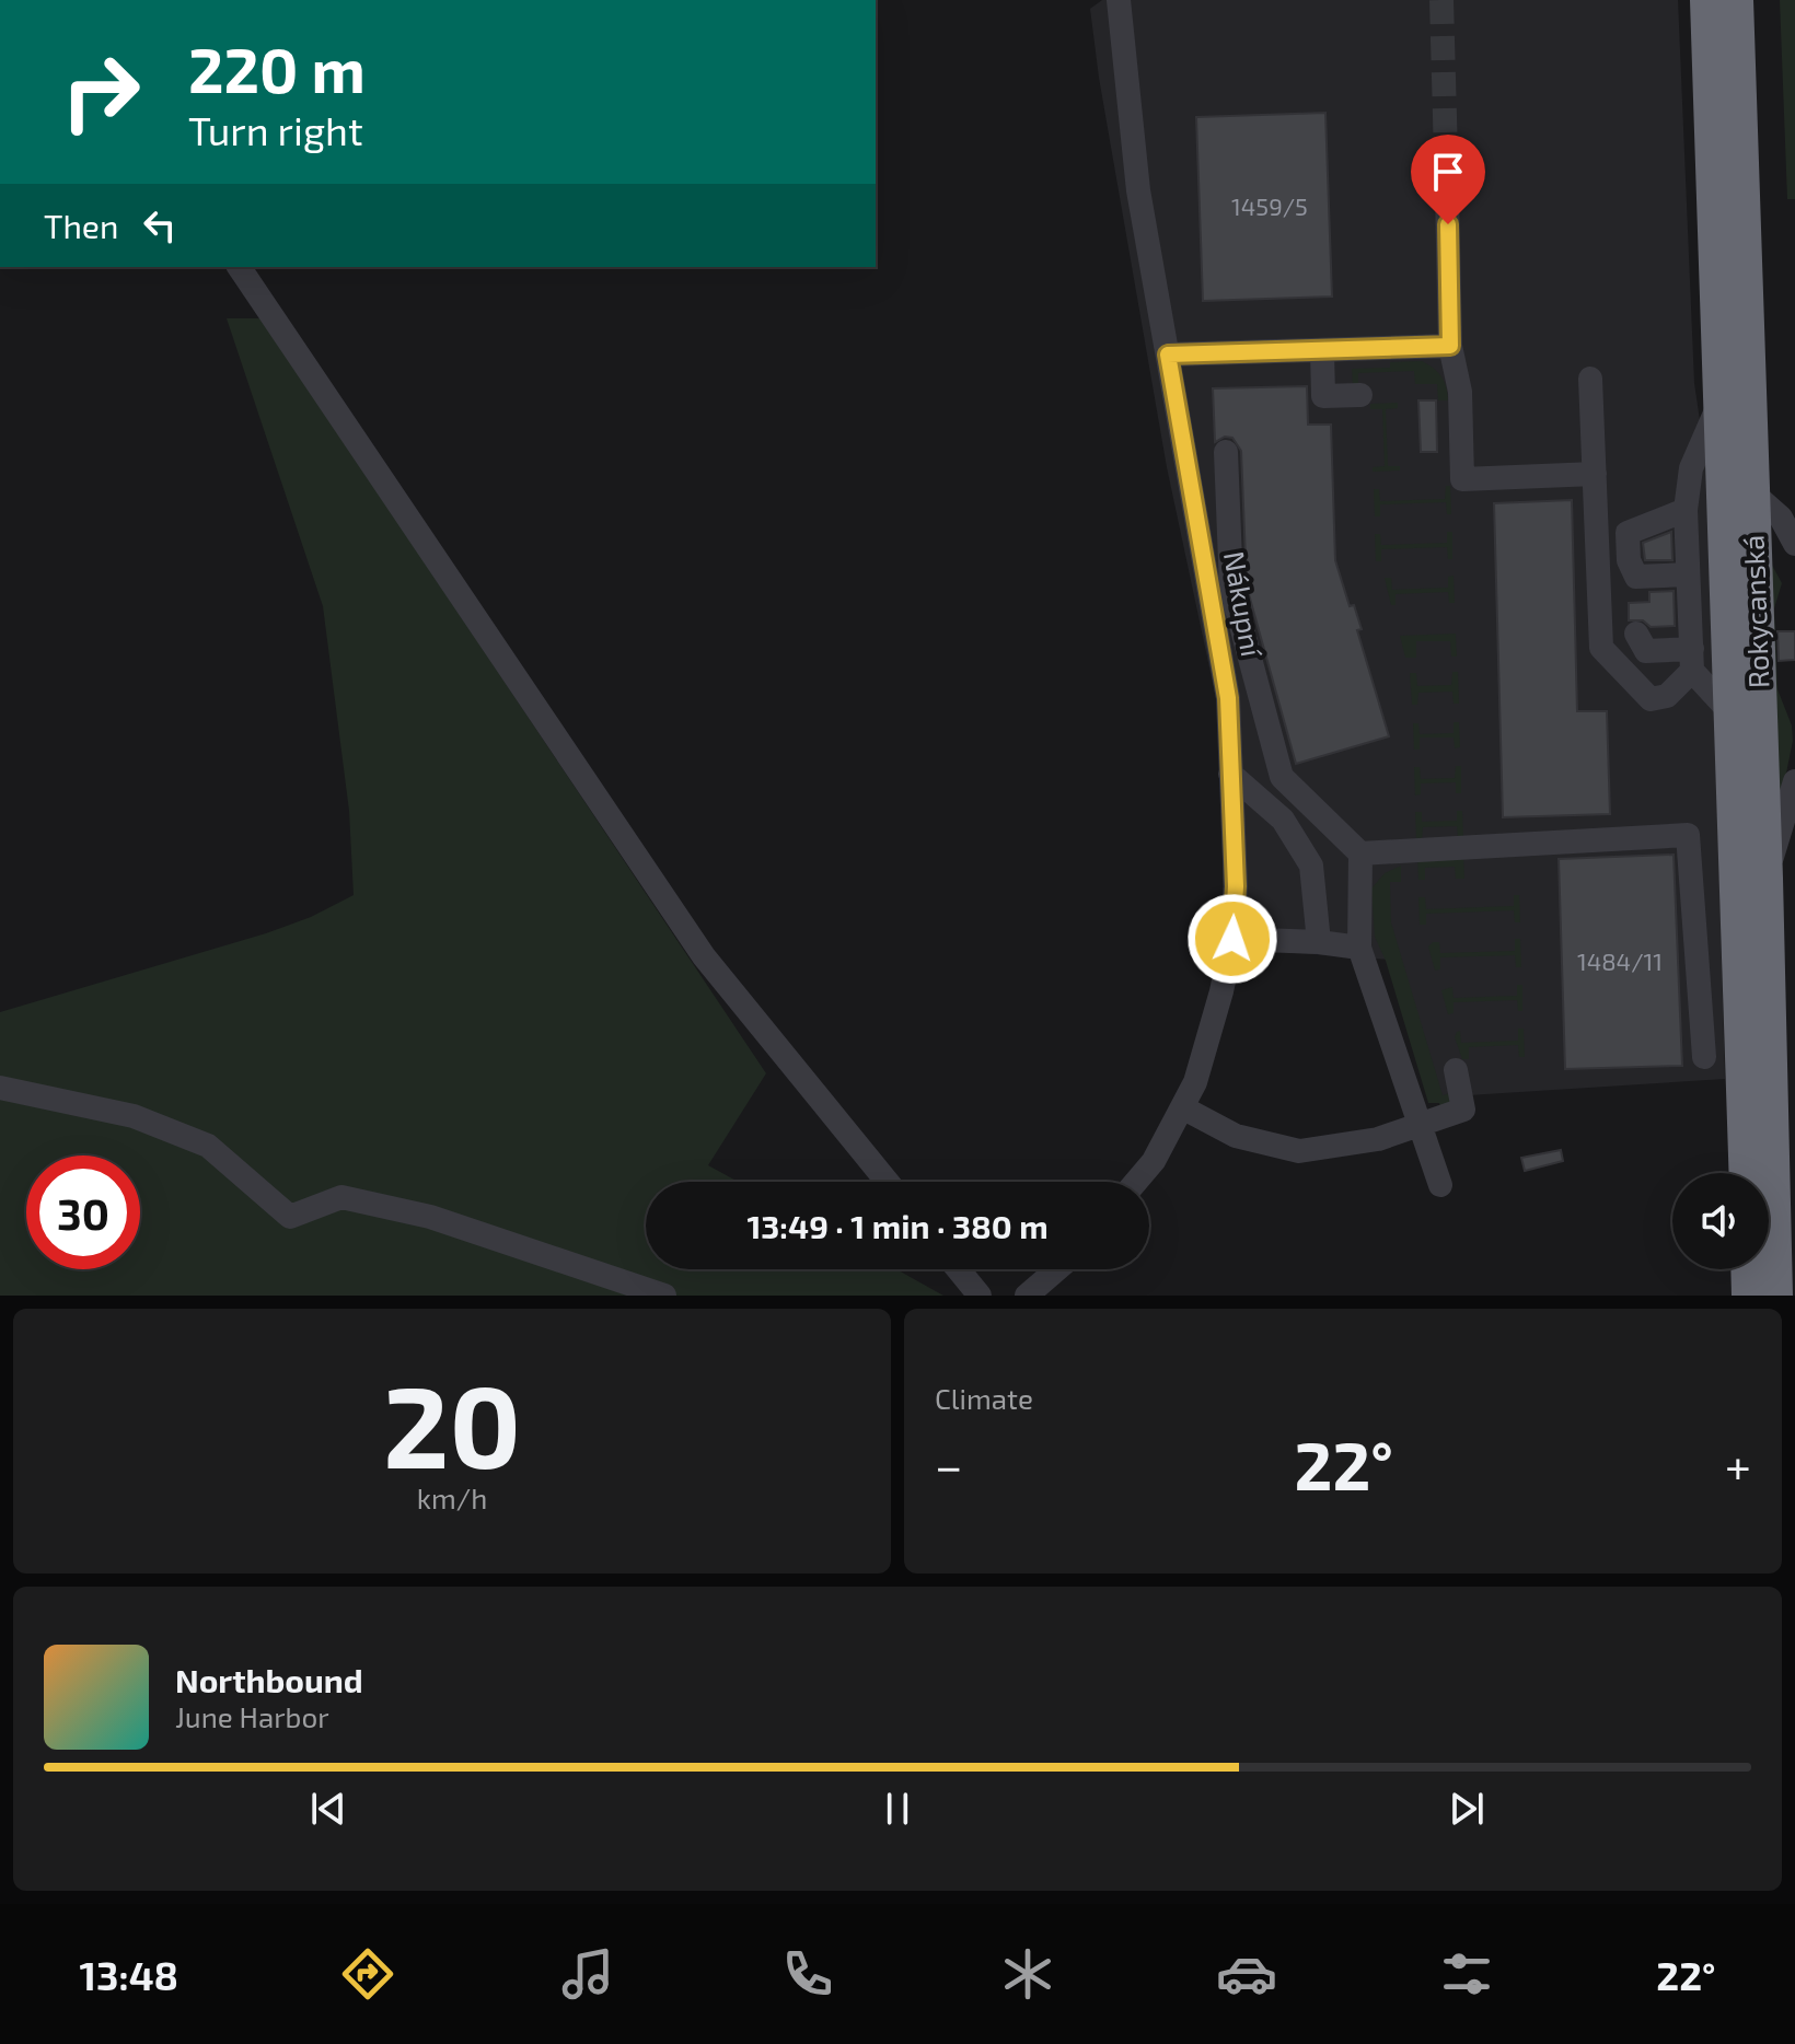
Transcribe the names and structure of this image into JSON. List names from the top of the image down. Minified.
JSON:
{"streets":{"highway":["Rokycanská"],"street":["Nákupní"]},"house_numbers":["1459/5","1484/11"],"page":{"turn":["220 m","Turn right"],"then":"Then","limit":"30","trip":"13:49 · 1 min · 380 m","tile":[["20","km/h"],"Climate"],"heat":["−","22°","+"],"song":["Northbound","June Harbor"],"tabs":["13:48","22°"]}}
